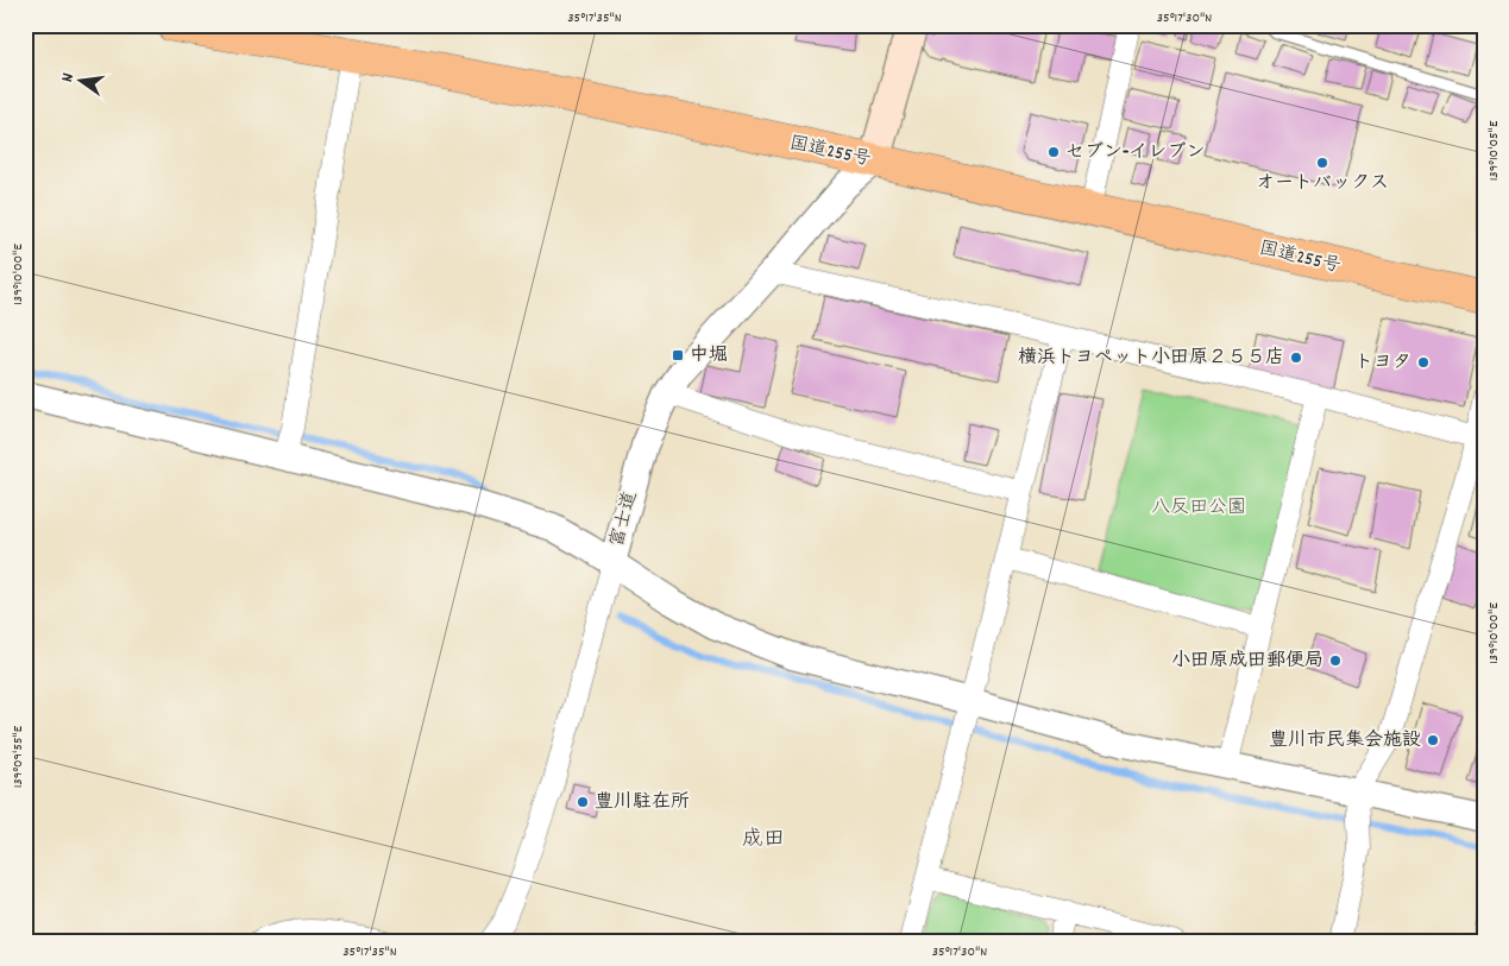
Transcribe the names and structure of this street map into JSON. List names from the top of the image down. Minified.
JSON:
{"streets":{"highway":["国道255号"],"street":["富士道"]},"crossings":[["国道255号","富士道"]],"districts":["成田"],"parks":["八反田公園"],"places":{"other":["セブン-イレブン","オートバックス","横浜トヨペット小田原２５５店","トヨタ","小田原成田郵便局","豊川市民集会施設","豊川駐在所"],"transit":["中堀"]},"north":"left","coordinates":["35°17'35\"N","35°17'30\"N","139°10'05\"E","139°10'00\"E","139°09'55\"E"]}
